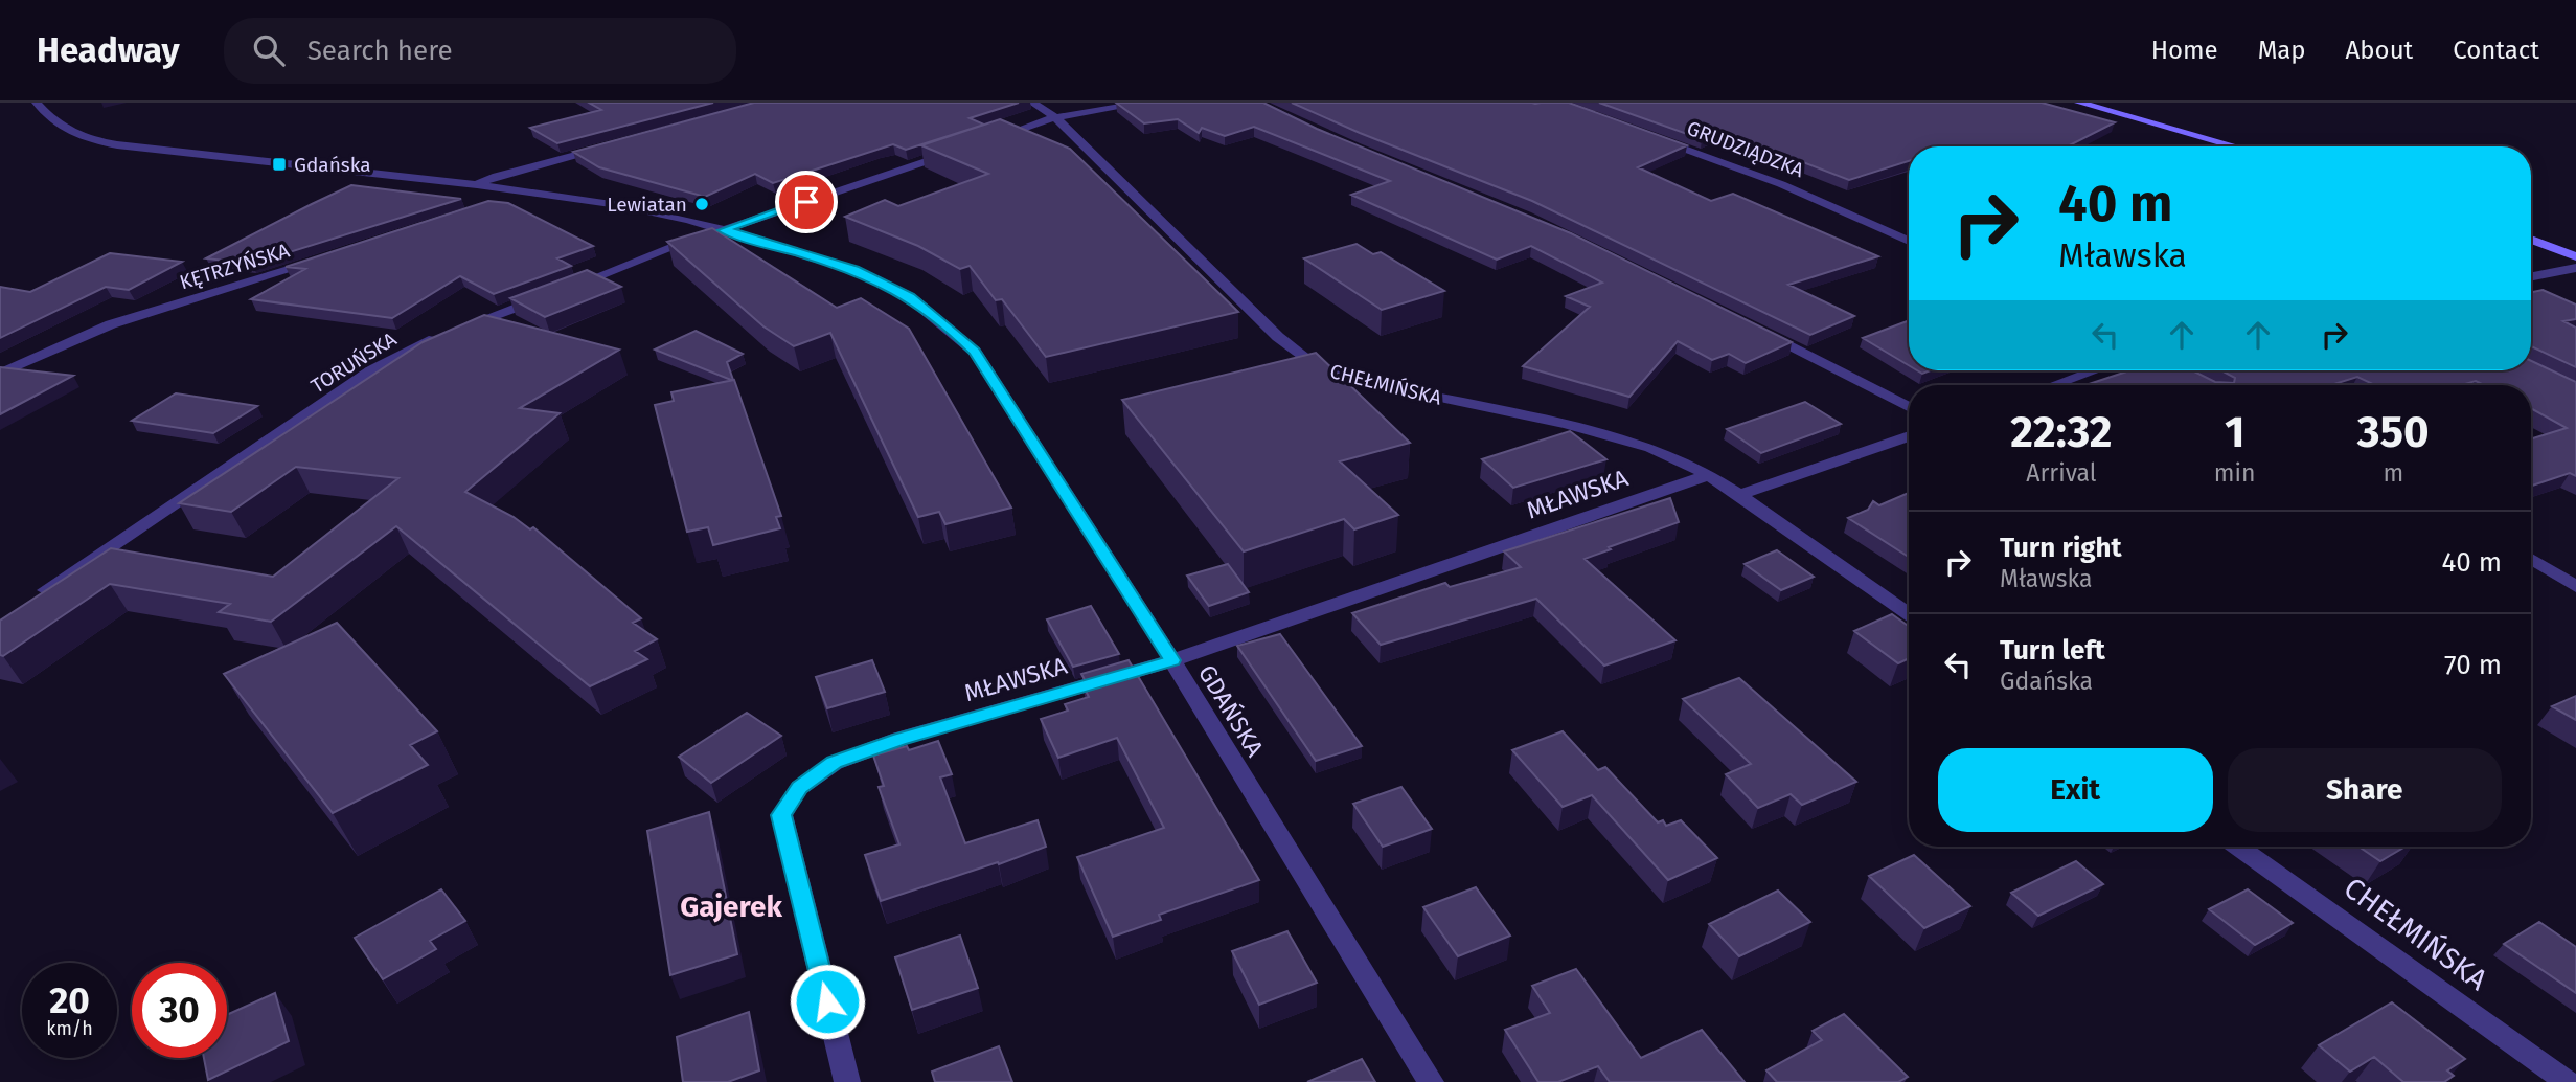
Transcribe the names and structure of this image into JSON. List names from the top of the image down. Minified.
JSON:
{"streets":{"street":["GRUDZIĄDZKA","KĘTRZYŃSKA","TORUŃSKA","CHEŁMIŃSKA","MŁAWSKA","GDAŃSKA"]},"crossings":[["TORUŃSKA","GDAŃSKA"],["CHEŁMIŃSKA","MŁAWSKA"],["MŁAWSKA","GDAŃSKA"]],"districts":["Gajerek"],"places":{"transit":["Gdańska"],"other":["Lewiatan"]},"page":{"header":"Headway","search":"Search here","nav":["Home","Map","About","Contact"],"turn":["40 m","Mławska"],"eta":["22:32","Arrival","1","min","350","m"],"list":[{"name":"Turn right","note":"Mławska","value":"40 m"},{"name":"Turn left","note":"Gdańska","value":"70 m"}],"buttons":["Exit","Share"],"speed":"20 km/h","limit":"30"}}
